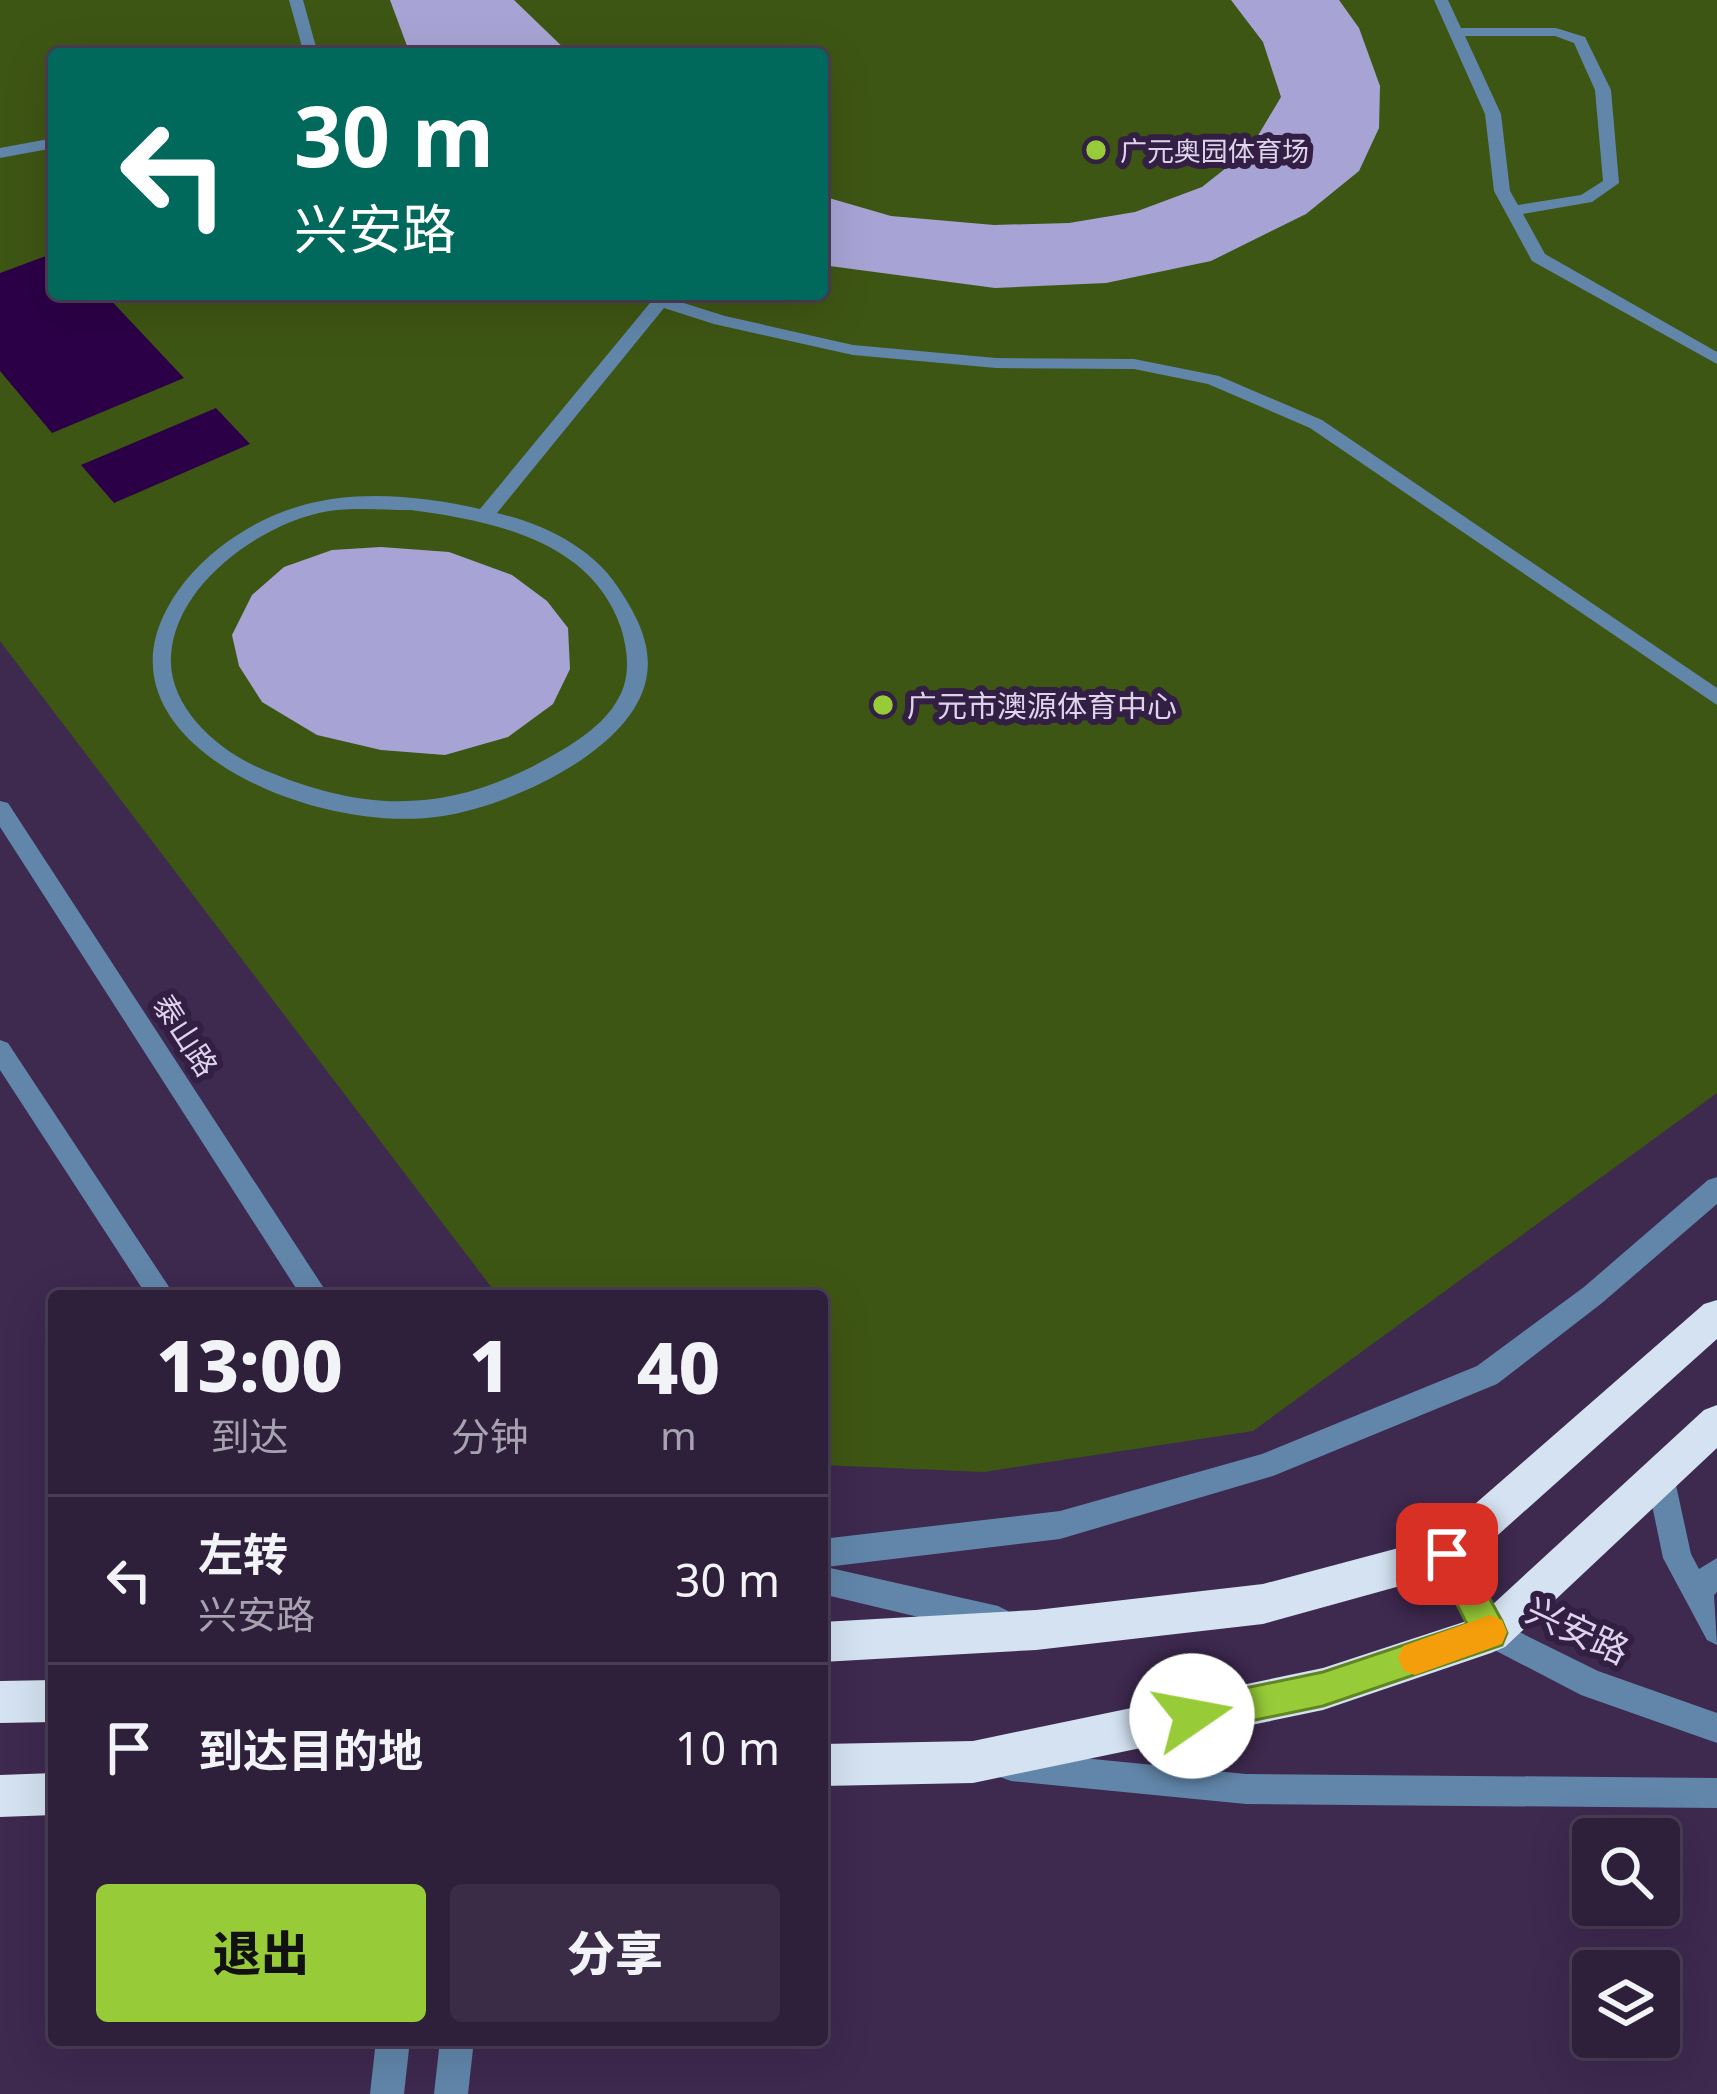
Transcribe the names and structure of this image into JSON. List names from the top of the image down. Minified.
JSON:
{"streets":{"street":["泰山路","兴安路"]},"places":["广元奥园体育场","广元市澳源体育中心"],"page":{"turn":["30 m","兴安路"],"eta":["13:00","到达","1","分钟","40","m"],"list":[{"name":"左转","note":"兴安路","value":"30 m"},{"name":"到达目的地","value":"10 m"}],"buttons":["退出","分享"]}}
